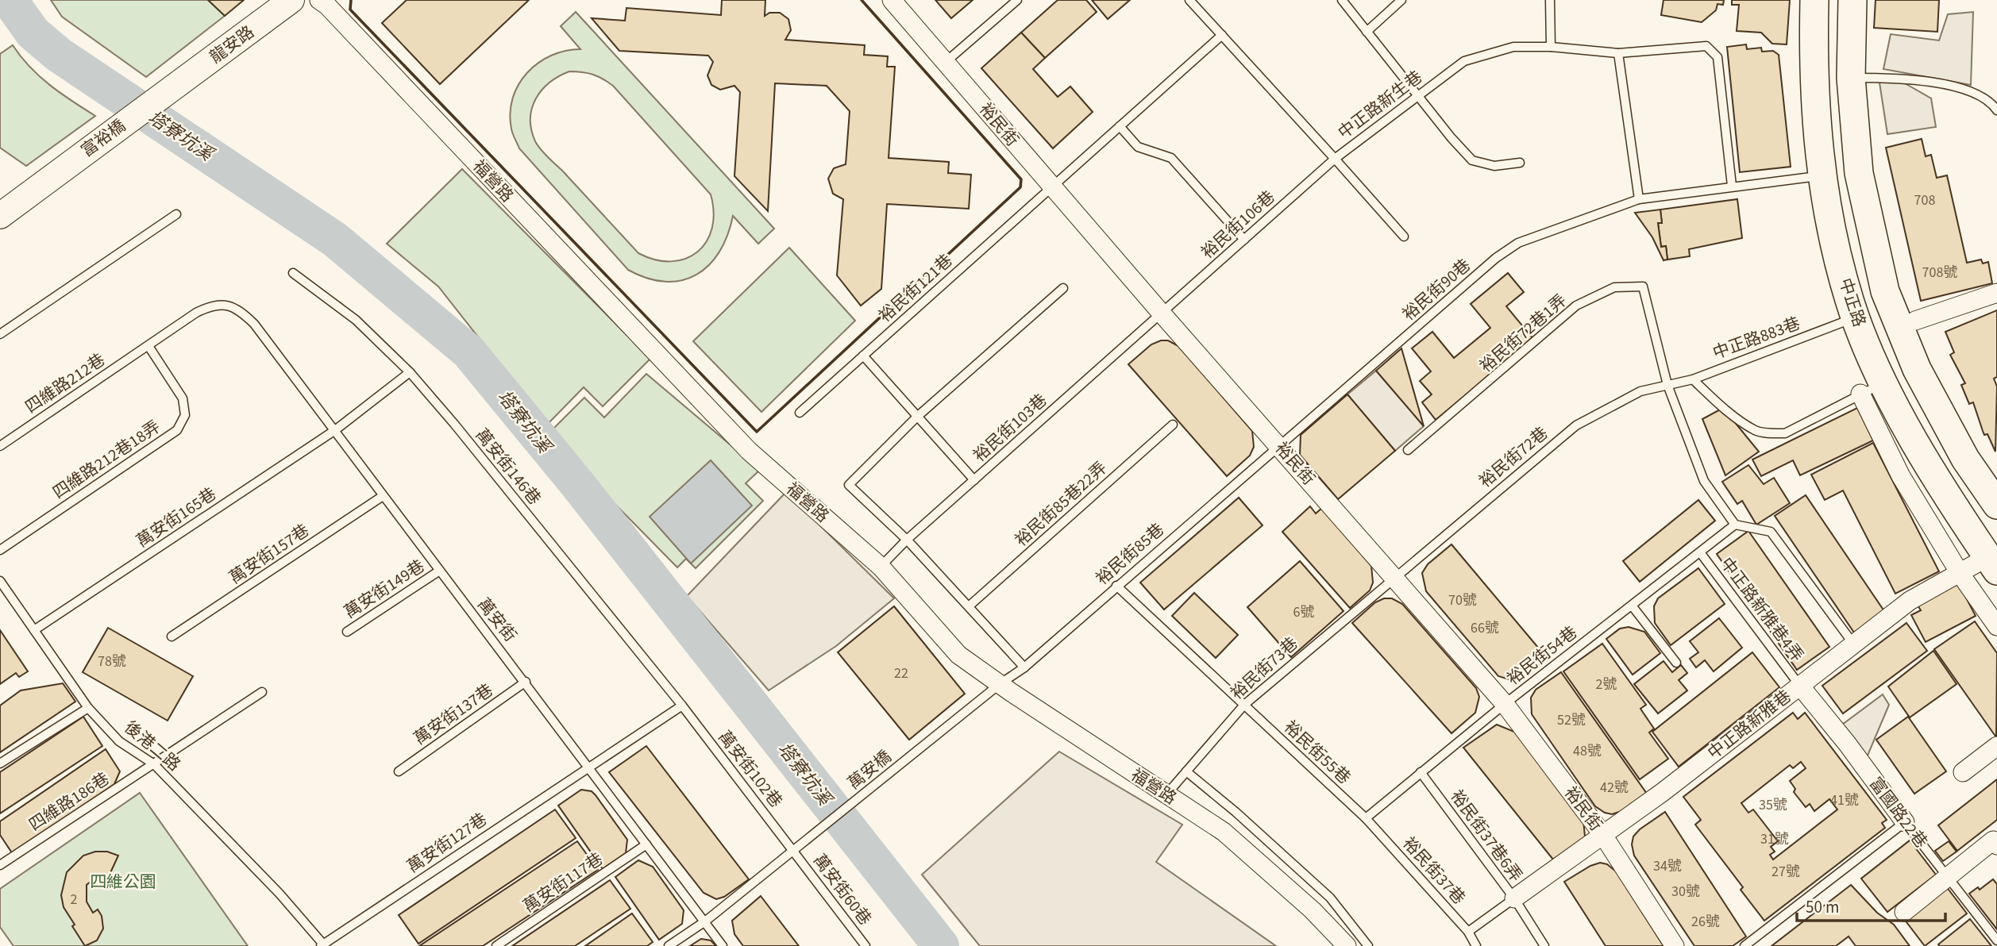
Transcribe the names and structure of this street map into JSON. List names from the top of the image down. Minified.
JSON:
{"streets":{"main road":["中正路"],"street":["龍安路","裕民街","富裕橋","福營路","中正路新雅巷","富國路22巷"],"lane":["中正路新生巷","裕民街106巷","裕民街121巷","裕民街90巷","裕民街72巷1弄","中正路883巷","四維路212巷","裕民街103巷","裕民街72巷","四維路212巷18弄","萬安街146巷","裕民街85巷22弄","萬安街165巷","萬安街157巷","裕民街85巷","萬安街149巷","中正路新雅巷4弄","萬安街","裕民街54巷","裕民街73巷","萬安街137巷","後港二路","裕民街55巷","萬安街102巷","萬安橋","四維路186巷","裕民街37巷6弄","萬安街127巷","裕民街37巷","萬安街117巷","萬安街60巷"]},"crossings":[["龍安路","富裕橋"],["中正路新生巷","裕民街106巷"],["裕民街","裕民街106巷"],["裕民街","裕民街121巷"],["裕民街","裕民街90巷"],["裕民街","裕民街103巷"],["裕民街","裕民街72巷"],["裕民街","裕民街85巷"],["裕民街","裕民街54巷"],["裕民街","裕民街73巷"],["裕民街","中正路新雅巷"],["福營路","裕民街103巷"],["福營路","裕民街85巷"],["福營路","裕民街73巷"],["福營路","萬安橋"],["裕民街106巷","裕民街103巷"],["裕民街90巷","裕民街85巷"],["中正路","中正路883巷"],["中正路","中正路新雅巷"],["裕民街72巷1弄","中正路883巷"],["裕民街72巷1弄","裕民街72巷"],["中正路883巷","裕民街72巷"],["四維路212巷","四維路212巷18弄"],["四維路212巷","萬安街"],["裕民街72巷","裕民街73巷"],["萬安街146巷","萬安街102巷"],["萬安街165巷","萬安街"],["萬安街165巷","後港二路"],["萬安街157巷","萬安街"],["裕民街85巷","裕民街55巷"],["裕民街85巷","萬安橋"],["萬安街149巷","萬安街"],["中正路新雅巷4弄","裕民街54巷"],["中正路新雅巷4弄","中正路新雅巷"],["中正路新雅巷4弄","富國路22巷"],["萬安街","萬安街137巷"],["萬安街","萬安橋"],["萬安街","萬安街127巷"],["萬安街","萬安街117巷"],["裕民街73巷","裕民街55巷"],["中正路新雅巷","富國路22巷"],["中正路新雅巷","裕民街37巷6弄"],["後港二路","四維路186巷"],["後港二路","萬安街127巷"],["裕民街55巷","裕民街37巷"],["萬安街102巷","萬安橋"],["萬安街102巷","萬安街60巷"],["萬安橋","萬安街60巷"],["裕民街37巷6弄","裕民街37巷"]],"water":["塔寮坑溪"],"parks":["四維公園"],"house_numbers":["708","708號","70號","6號","66號","78號","22","2號","52號","48號","42號","41號","35號","31號","34號","27號","30號","2","26號"],"scale_bar":"50 m"}
